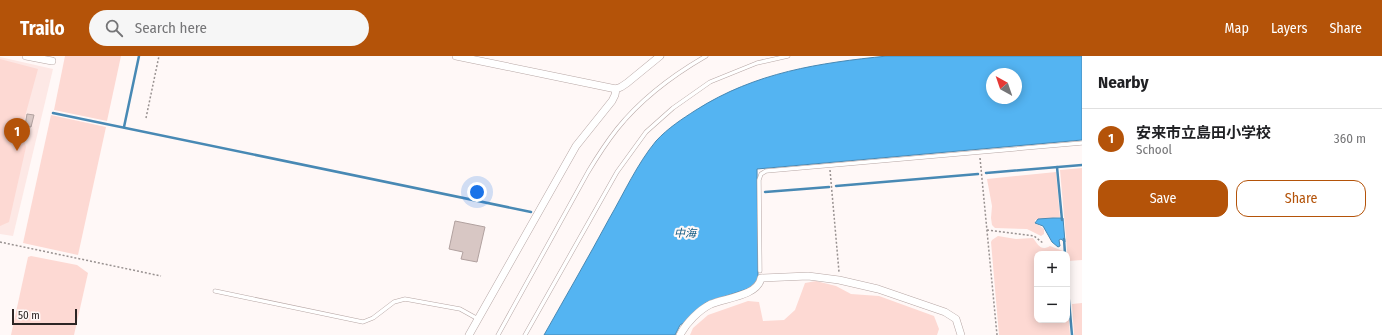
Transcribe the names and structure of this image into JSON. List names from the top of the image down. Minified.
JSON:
{"water":["中海"],"scale_bar":"50 m","north":"top left","page":{"header":"Trailo","search":"Search here","nav":["Map","Layers","Share"],"heading":"Nearby","list":[{"mark":"1","name":"安来市立島田小学校","note":"School","value":"360 m"}],"pins":"1","buttons":["Save","Share"],"map_buttons":["+","−"],"scale":"50 m"}}
